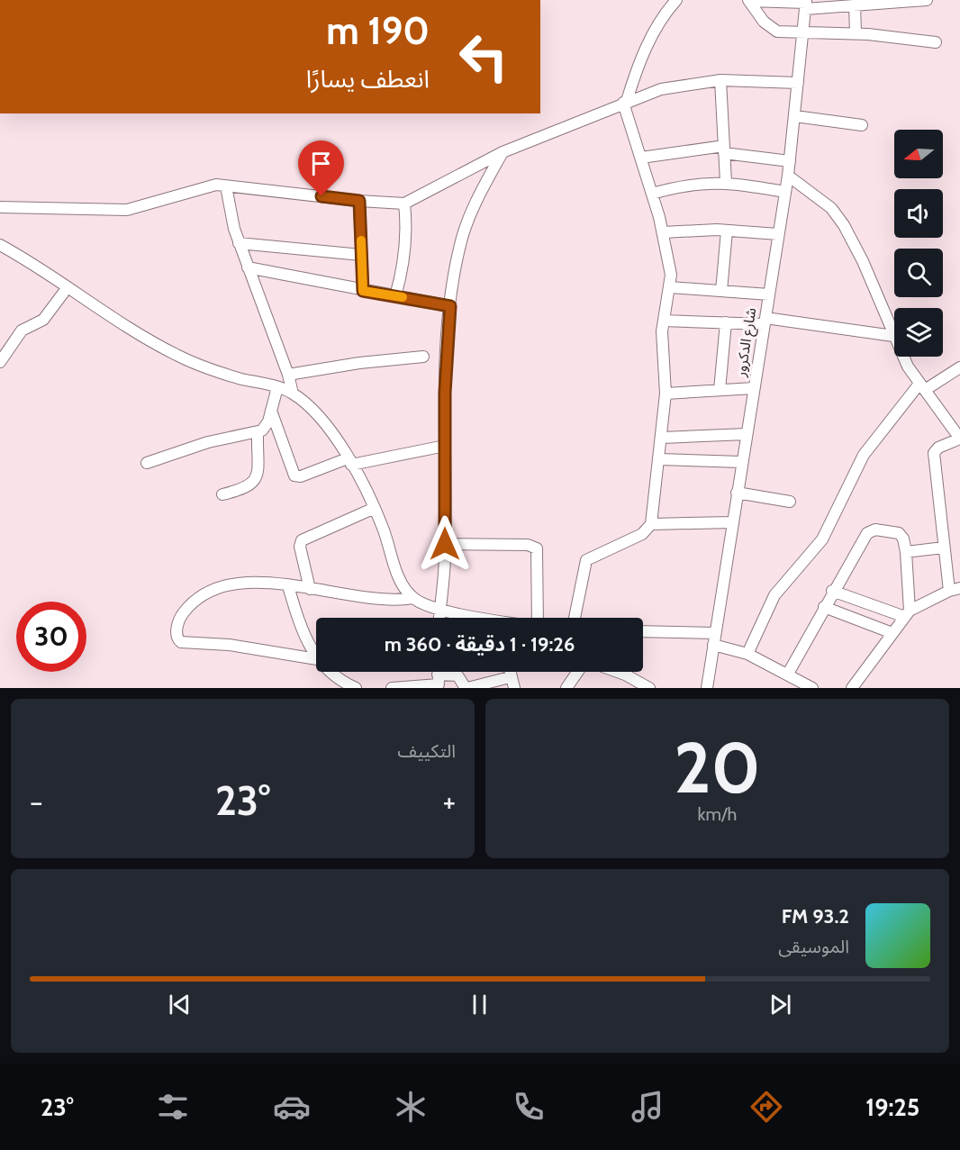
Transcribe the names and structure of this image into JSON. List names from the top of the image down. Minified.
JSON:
{"streets":{"street":["شارع الدكرور"]},"north":"left","page":{"turn":["190 m","انعطف يسارًا"],"limit":"30","trip":"19:26 · 1 دقيقة · 360 m","tile":[["20","km/h"],"التكييف"],"heat":["−","23°","+"],"song":["93.2 FM","الموسيقى"],"tabs":["19:25","23°"]}}
